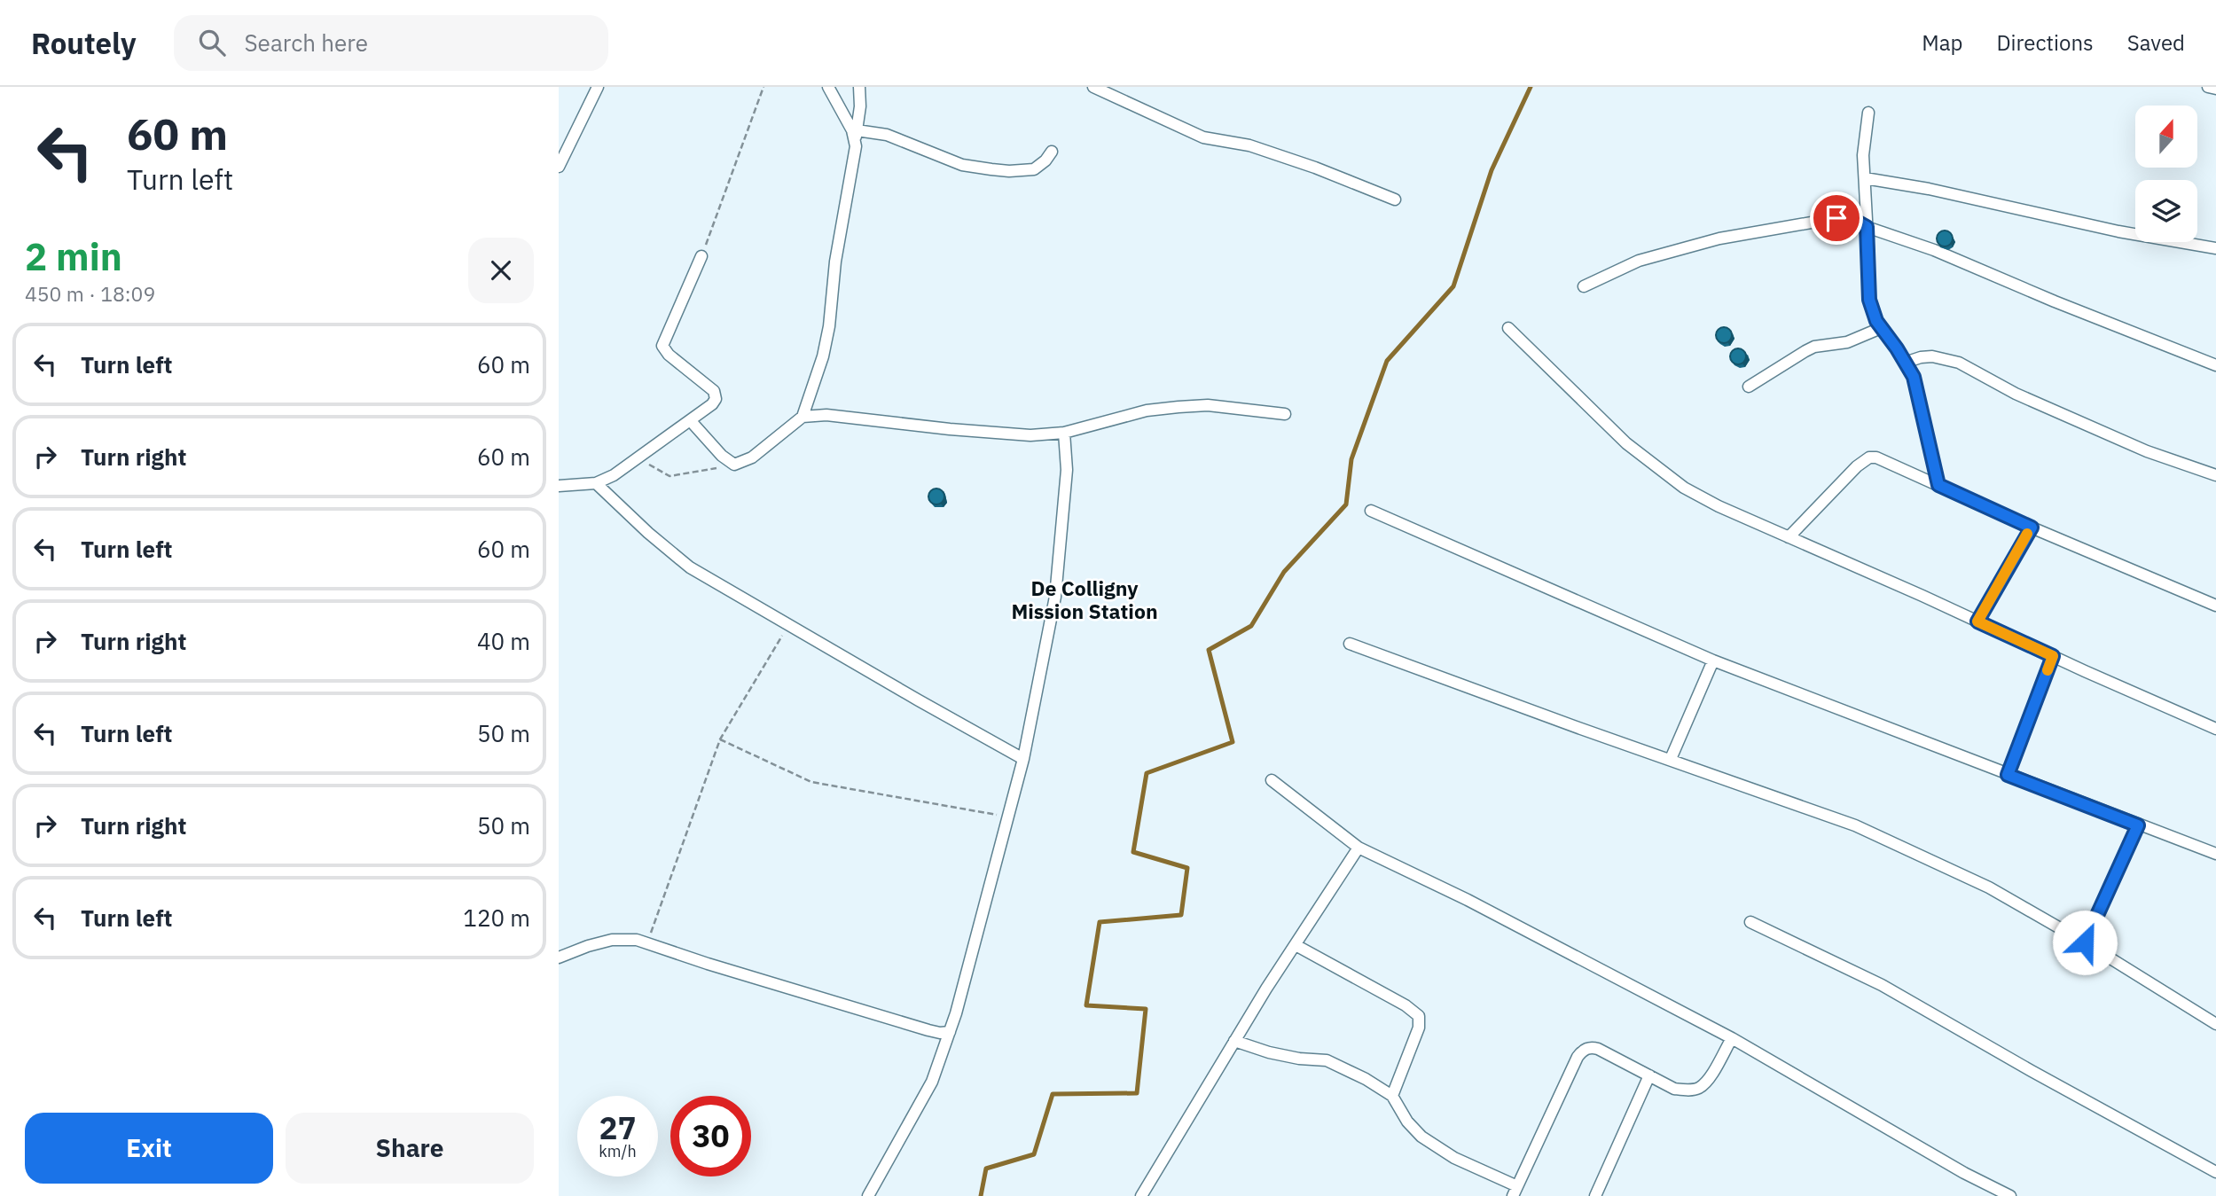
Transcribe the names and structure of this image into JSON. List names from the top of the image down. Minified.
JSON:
{"districts":["De Colligny Mission Station"],"north":"top","page":{"header":"Routely","search":"Search here","nav":["Map","Directions","Saved"],"turn":["60 m","Turn left"],"heading":["2 min","450 m · 18:09"],"list":[{"name":"Turn left","value":"60 m"},{"name":"Turn right","value":"60 m"},{"name":"Turn left","value":"60 m"},{"name":"Turn right","value":"40 m"},{"name":"Turn left","value":"50 m"},{"name":"Turn right","value":"50 m"},{"name":"Turn left","value":"120 m"}],"speed":"27 km/h","limit":"30","buttons":["Exit","Share"]}}
